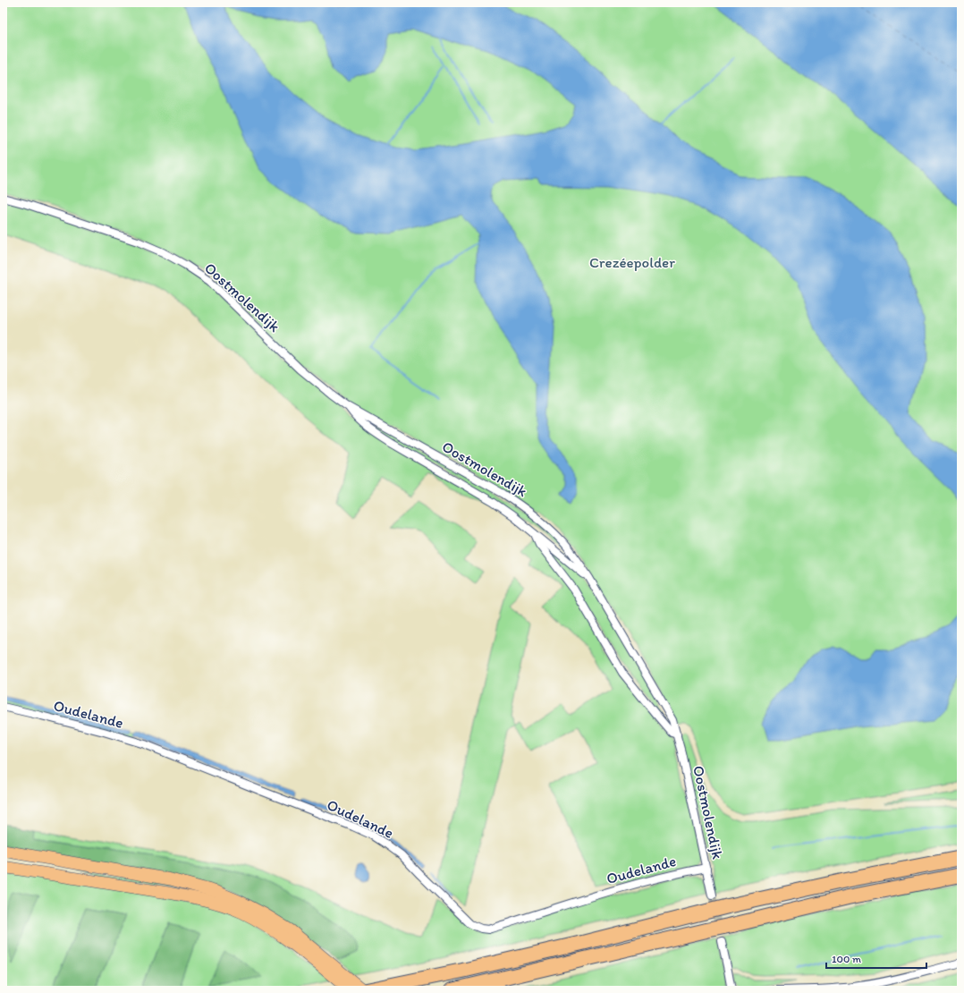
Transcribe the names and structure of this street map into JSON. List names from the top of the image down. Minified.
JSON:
{"streets":{"street":["Oostmolendijk","Oudelande"]},"crossings":[["Oostmolendijk","Oudelande"]],"parks":["Crezéepolder"],"scale_bar":"100 m"}
